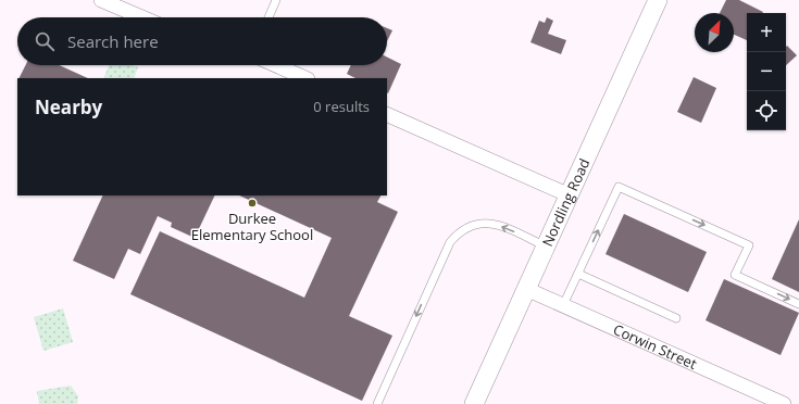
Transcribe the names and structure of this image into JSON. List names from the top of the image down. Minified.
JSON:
{"streets":{"street":["Nordling Road","Corwin Street"]},"crossings":[["Nordling Road","Corwin Street"]],"places":["Durkee Elementary School"],"north":"top right","page":{"map_buttons":["+","−"],"search":"Search here","heading":["Nearby","0 results"]}}
